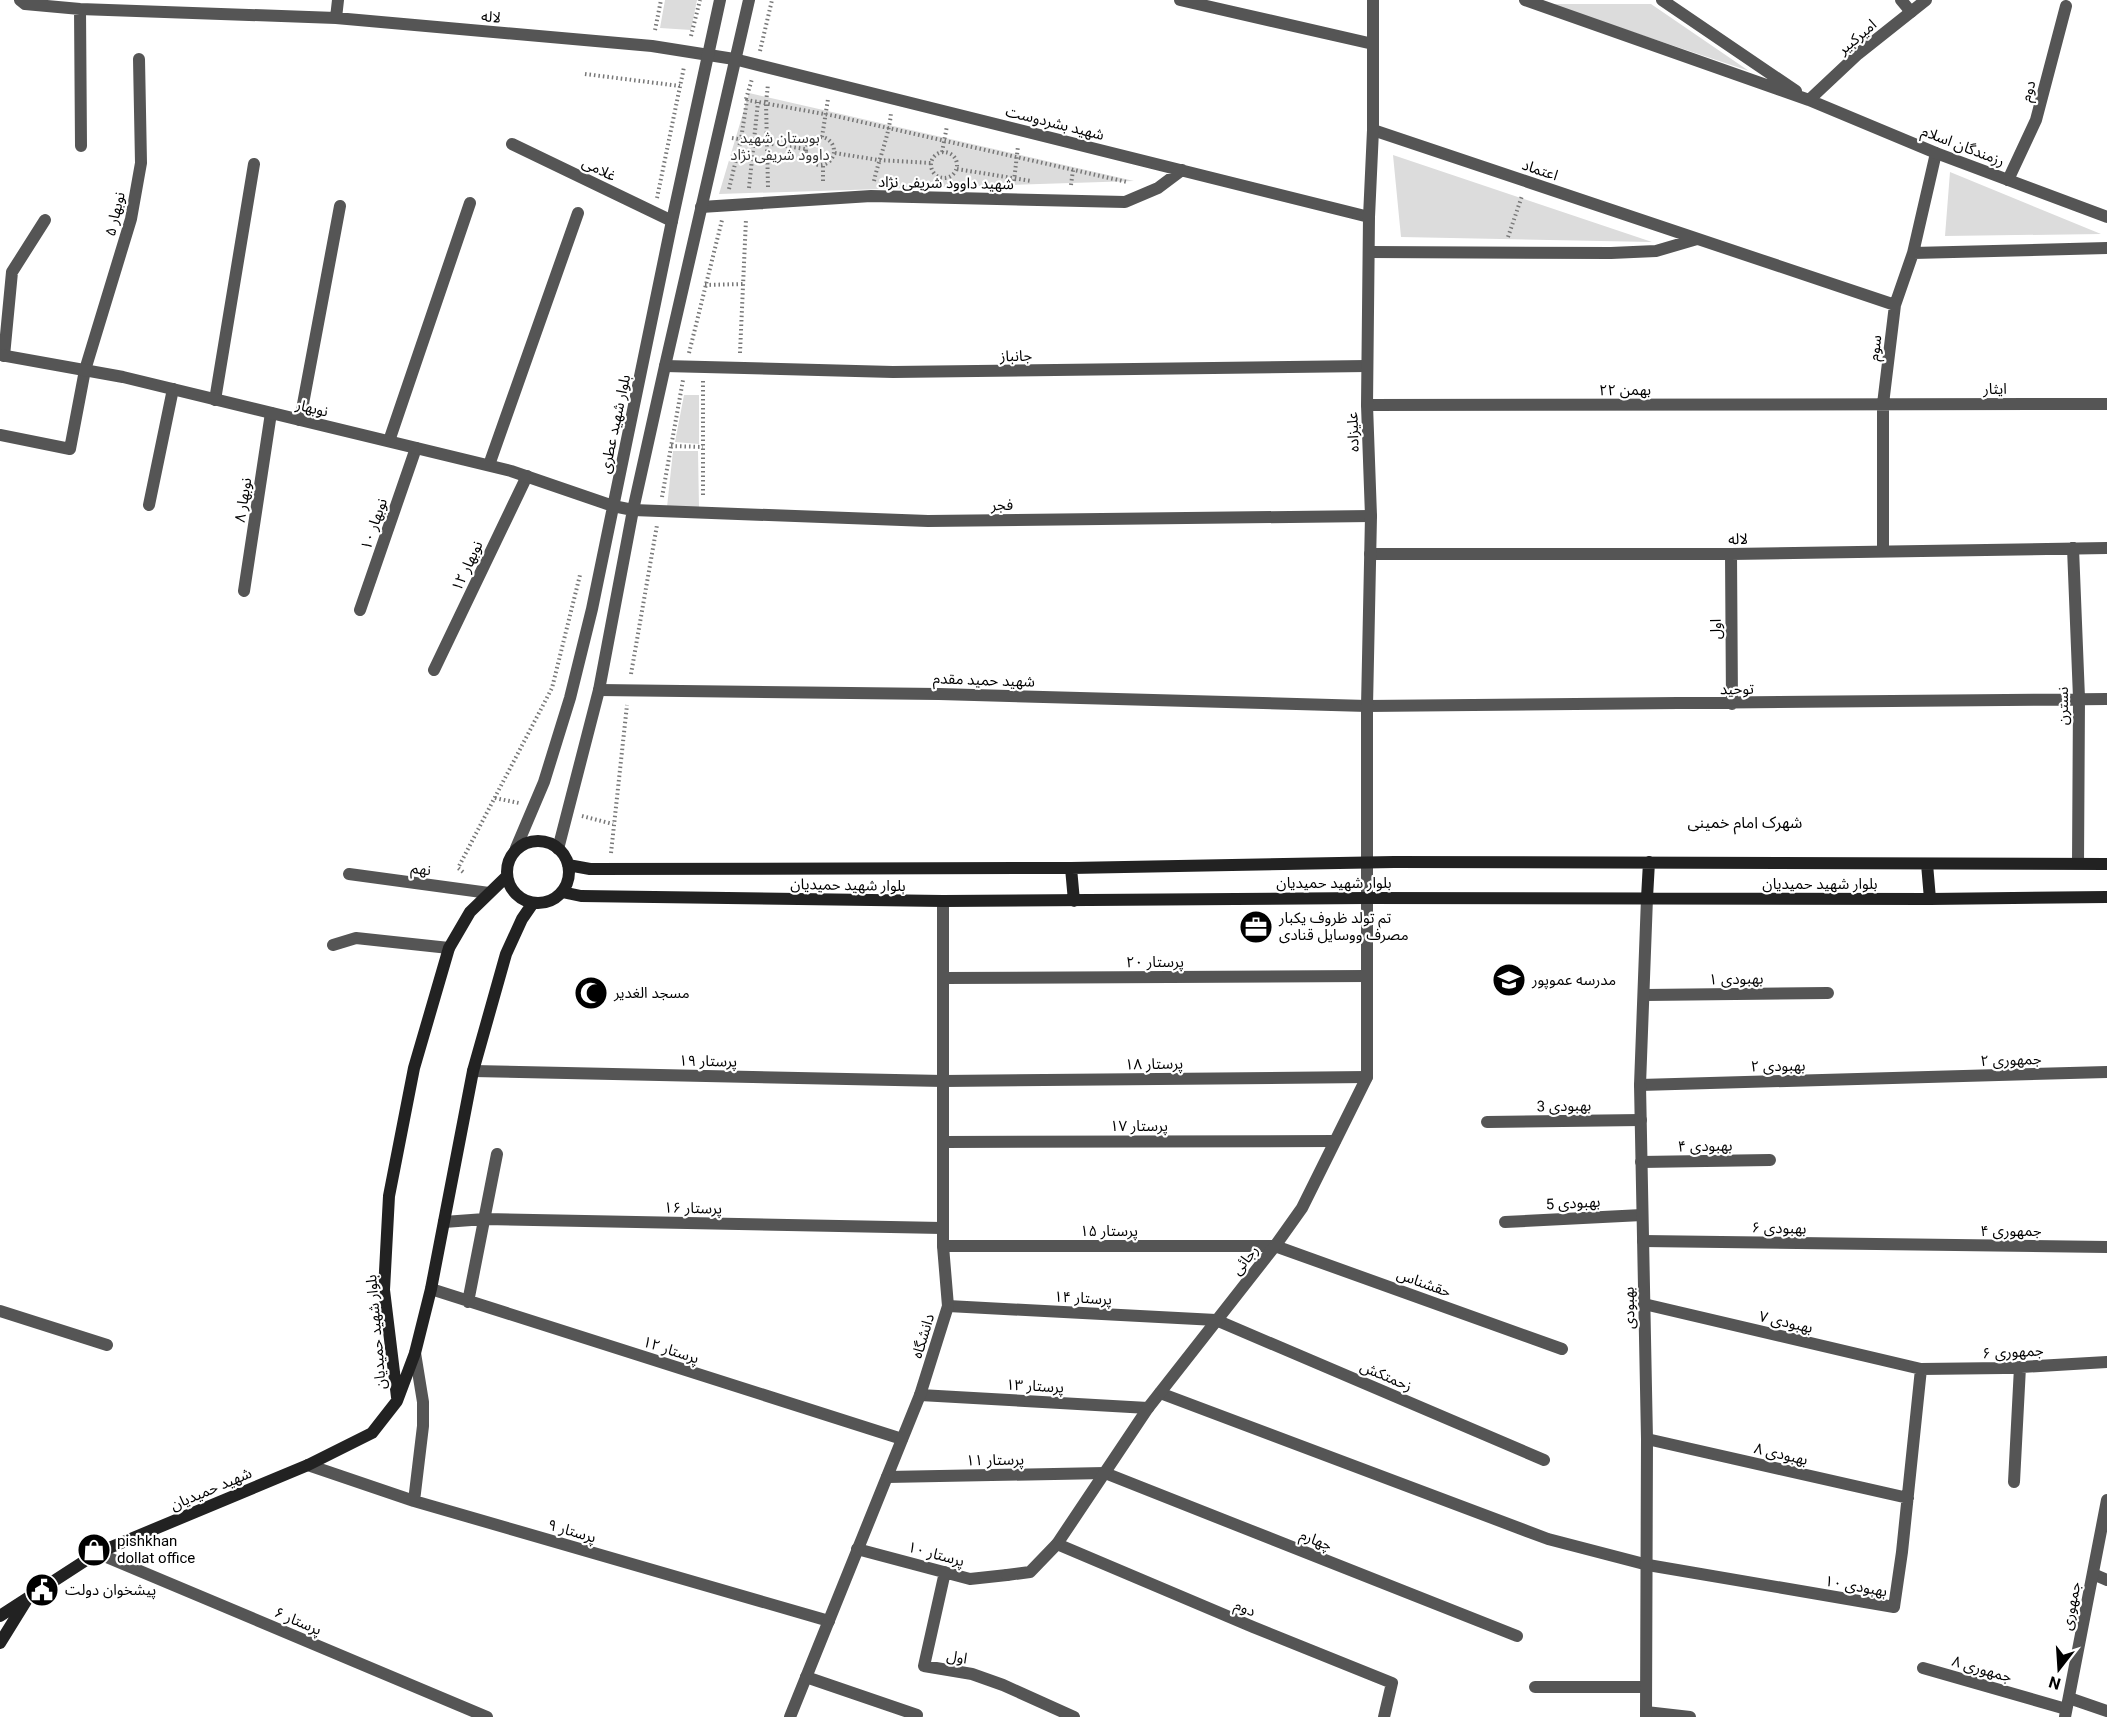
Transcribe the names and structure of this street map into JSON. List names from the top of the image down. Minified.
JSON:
{"streets":{"main road":["بلوار شهید حمیدیان","شهید حمیدیان"],"street":["لاله","امیرکبیر","دوم","شهید بشردوست","رزمندگان اسلام","غلامی","اعتماد","شهید داوود شریفی نژاد","نوبهار ۵","سوم","جانباز","ایثار","۲۲ بهمن","نوبهار","بلوار شهید عطری","علیزاده","نوبهار ۸","فجر","نوبهار ۱۰","نوبهار ۱۲","اول","شهید حمید مقدم","توحید","نسترن","نهم","پرستار ۲۰","بهبودی ۱","جمهوری ۲","پرستار ۱۹","پرستار ۱۸","بهبودی ۲","بهبودی 3","پرستار ۱۷","بهبودی ۴","بهبودی 5","پرستار ۱۶","بهبودی ۶","پرستار ۱۵","جمهوری ۴","رجائی","حقشناس","پرستار ۱۴","بهبودی","بهبودی ۷","دانشگاه","پرستار ۱۲","جمهوری ۶","زحمتکش","پرستار ۱۳","بهبودی ۸","پرستار ۱۱","پرستار ۹","چهارم","پرستار ۱۰","بهبودی ۱۰","جمهوری","پرستار ۶","جمهوری ۸"]},"crossings":[["لاله","شهید بشردوست"],["لاله","سوم"],["لاله","بلوار شهید عطری"],["لاله","علیزاده"],["لاله","اول"],["لاله","نسترن"],["امیرکبیر","رزمندگان اسلام"],["دوم","رزمندگان اسلام"],["دوم","رجائی"],["شهید بشردوست","شهید داوود شریفی نژاد"],["شهید بشردوست","علیزاده"],["رزمندگان اسلام","سوم"],["غلامی","بلوار شهید عطری"],["اعتماد","سوم"],["اعتماد","علیزاده"],["نوبهار ۵","نوبهار"],["سوم","ایثار"],["سوم","۲۲ بهمن"],["جانباز","علیزاده"],["ایثار","۲۲ بهمن"],["۲۲ بهمن","علیزاده"],["نوبهار","بلوار شهید عطری"],["نوبهار","نوبهار ۸"],["نوبهار","فجر"],["نوبهار","نوبهار ۱۰"],["نوبهار","نوبهار ۱۲"],["بلوار شهید عطری","بلوار شهید حمیدیان"],["علیزاده","فجر"],["علیزاده","شهید حمید مقدم"],["علیزاده","توحید"],["علیزاده","بلوار شهید حمیدیان"],["علیزاده","رجائی"],["اول","توحید"],["اول","پرستار ۱۰"],["شهید حمید مقدم","توحید"],["توحید","نسترن"],["نسترن","بلوار شهید حمیدیان"],["نهم","بلوار شهید حمیدیان"],["بلوار شهید حمیدیان","پرستار ۱۹"],["بلوار شهید حمیدیان","پرستار ۱۶"],["بلوار شهید حمیدیان","رجائی"],["بلوار شهید حمیدیان","بهبودی"],["بلوار شهید حمیدیان","دانشگاه"],["بلوار شهید حمیدیان","پرستار ۱۲"],["بلوار شهید حمیدیان","شهید حمیدیان"],["پرستار ۲۰","رجائی"],["پرستار ۲۰","دانشگاه"],["بهبودی ۱","بهبودی"],["جمهوری ۲","بهبودی ۲"],["پرستار ۱۹","پرستار ۱۸"],["پرستار ۱۹","دانشگاه"],["پرستار ۱۸","رجائی"],["پرستار ۱۸","دانشگاه"],["بهبودی ۲","بهبودی"],["بهبودی 3","بهبودی"],["پرستار ۱۷","رجائی"],["پرستار ۱۷","دانشگاه"],["بهبودی ۴","بهبودی"],["بهبودی 5","بهبودی"],["پرستار ۱۶","دانشگاه"],["بهبودی ۶","جمهوری ۴"],["بهبودی ۶","بهبودی"],["پرستار ۱۵","رجائی"],["پرستار ۱۵","حقشناس"],["پرستار ۱۵","دانشگاه"],["رجائی","حقشناس"],["رجائی","پرستار ۱۴"],["رجائی","زحمتکش"],["رجائی","پرستار ۱۳"],["رجائی","پرستار ۱۱"],["رجائی","چهارم"],["رجائی","پرستار ۱۰"],["پرستار ۱۴","دانشگاه"],["پرستار ۱۴","زحمتکش"],["بهبودی","بهبودی ۷"],["بهبودی","بهبودی ۸"],["بهبودی","بهبودی ۱۰"],["بهبودی ۷","جمهوری ۶"],["بهبودی ۷","بهبودی ۱۰"],["دانشگاه","پرستار ۱۲"],["دانشگاه","پرستار ۱۳"],["دانشگاه","پرستار ۱۱"],["دانشگاه","پرستار ۹"],["دانشگاه","پرستار ۱۰"],["جمهوری ۶","بهبودی ۱۰"],["بهبودی ۸","بهبودی ۱۰"],["پرستار ۱۱","چهارم"],["شهید حمیدیان","پرستار ۹"],["شهید حمیدیان","پرستار ۶"],["جمهوری","جمهوری ۸"]],"districts":["شهرک امام خمینی"],"parks":["بوستان شهید داوود شریفی نژاد"],"places":{"office":["تم تولد ظروف یکبار مصرف ووسایل قنادی"],"school or university":["مدرسه عموپور"],"mosque":["مسجد الغدیر"],"shop":["pishkhan dollat office"],"public building":["پیشخوان دولت"]},"north":"bottom"}
